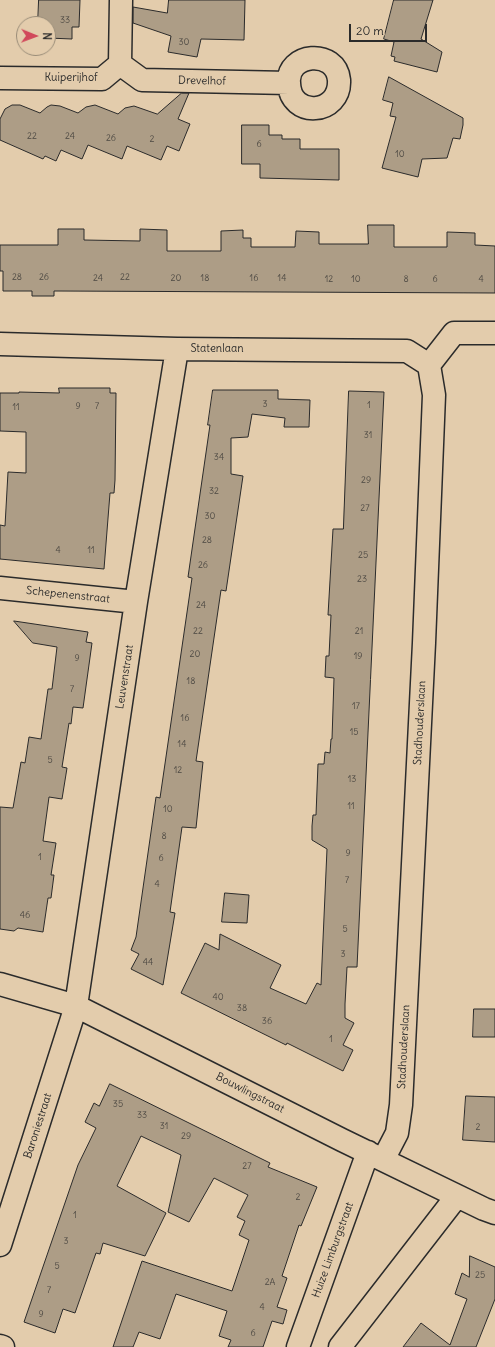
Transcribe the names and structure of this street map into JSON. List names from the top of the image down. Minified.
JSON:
{"streets":{"street":["Kuiperijhof","Drevelhof","Statenlaan","Schepenenstraat","Leuvenstraat","Stadhouderslaan","Bouwlingstraat","Baroniestraat","Huize Limburgstraat"]},"crossings":[["Kuiperijhof","Drevelhof"],["Statenlaan","Leuvenstraat"],["Statenlaan","Stadhouderslaan"],["Schepenenstraat","Leuvenstraat"],["Leuvenstraat","Bouwlingstraat"],["Leuvenstraat","Baroniestraat"],["Stadhouderslaan","Bouwlingstraat"],["Stadhouderslaan","Huize Limburgstraat"],["Bouwlingstraat","Baroniestraat"],["Bouwlingstraat","Huize Limburgstraat"]],"house_numbers":["33","30","22","24","26","2","6","10","28","26","22","24","20","18","16","14","12","10","8","6","4","3","1","9","7","11","31","34","29","32","27","30","28","4","11","25","26","23","24","22","21","20","19","9","18","7","17","16","15","14","5","12","13","11","10","8","9","1","6","7","4","46","5","3","44","40","38","36","1","35","33","31","2","29","27","2","1","3","5","25","2A","7","4","9","6"],"scale_bar":"20 m","north":"right"}
